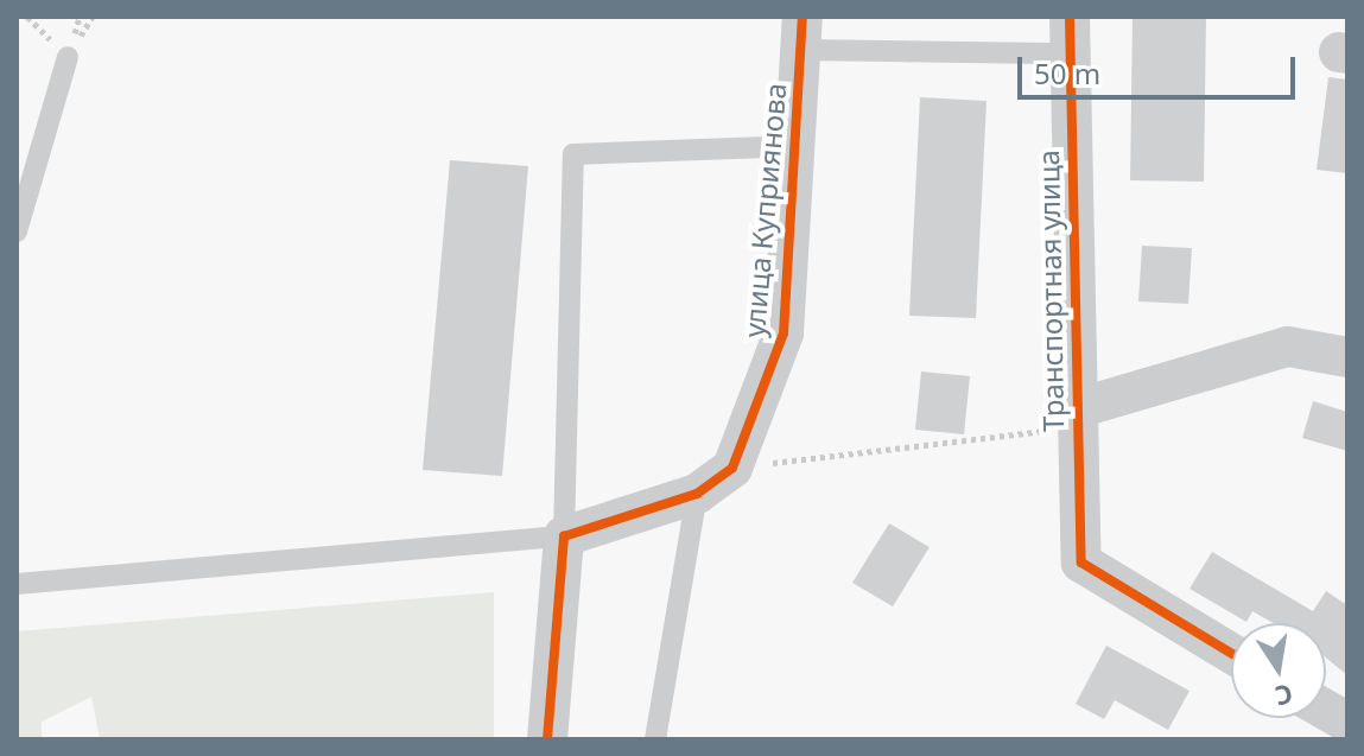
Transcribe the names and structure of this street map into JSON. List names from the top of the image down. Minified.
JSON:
{"streets":{"street":["улица Куприянова","Транспортная улица"]},"scale_bar":"50 m","north":"bottom"}
